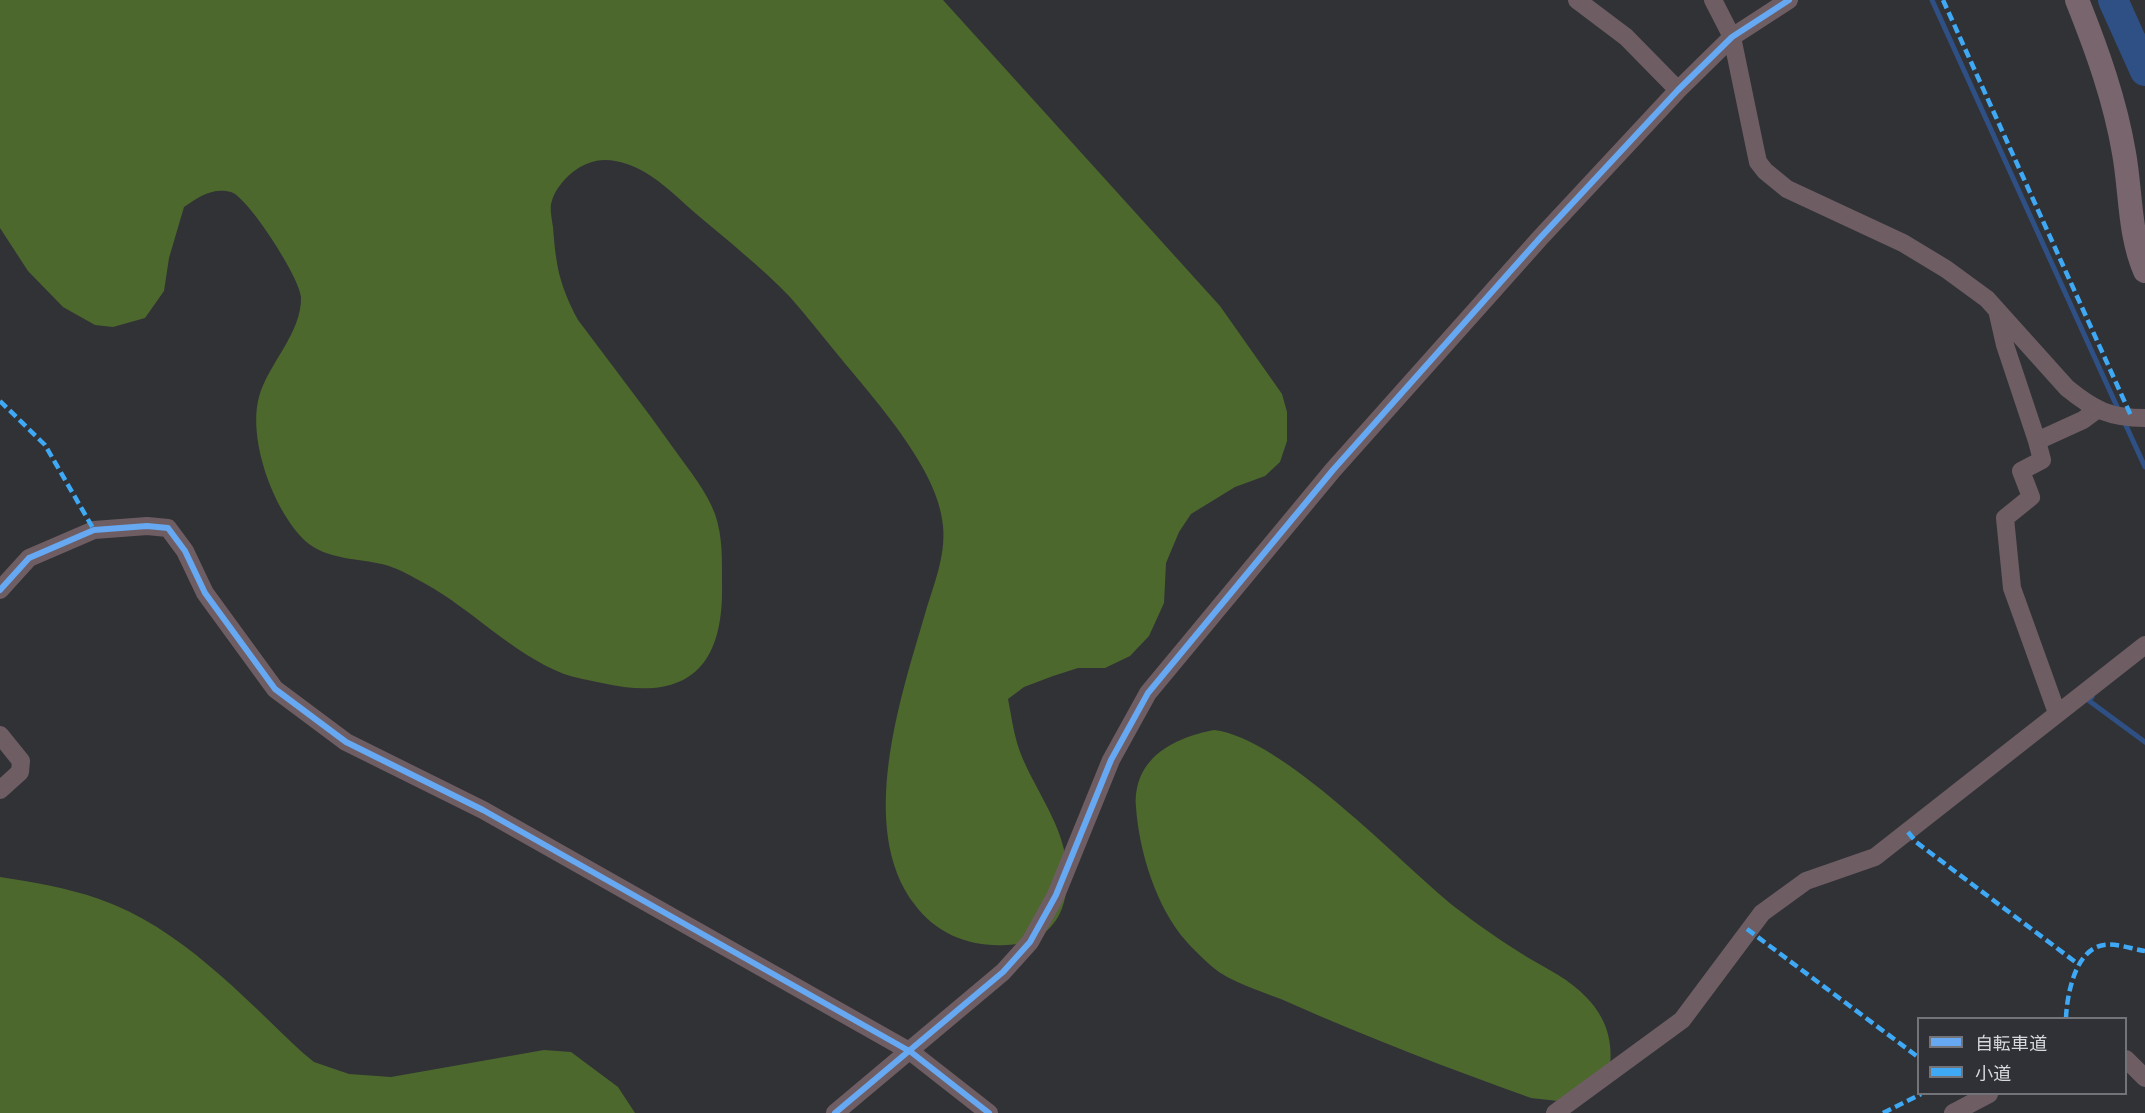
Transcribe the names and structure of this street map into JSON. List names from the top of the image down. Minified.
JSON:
{"legend":["自転車道","小道"]}
